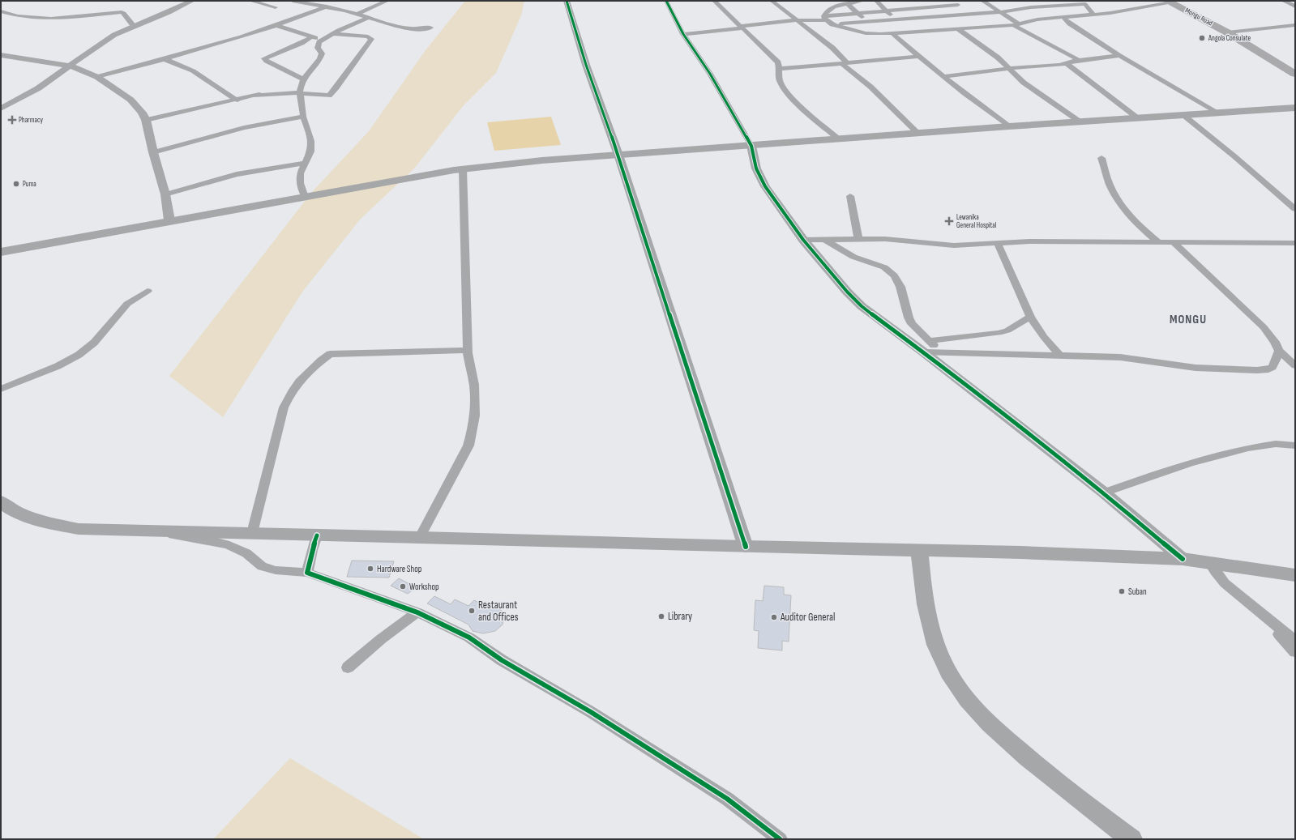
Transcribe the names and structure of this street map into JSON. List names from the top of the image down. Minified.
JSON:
{"streets":{"main road":["Mongu Road"]},"districts":["MONGU"],"places":{"other":["Angola Consulate","Puma","Hardware Shop","Workshop","Suban","Restaurant and Offices","Library","Auditor General"],"health":["Pharmacy","Lewanika General Hospital"]}}
